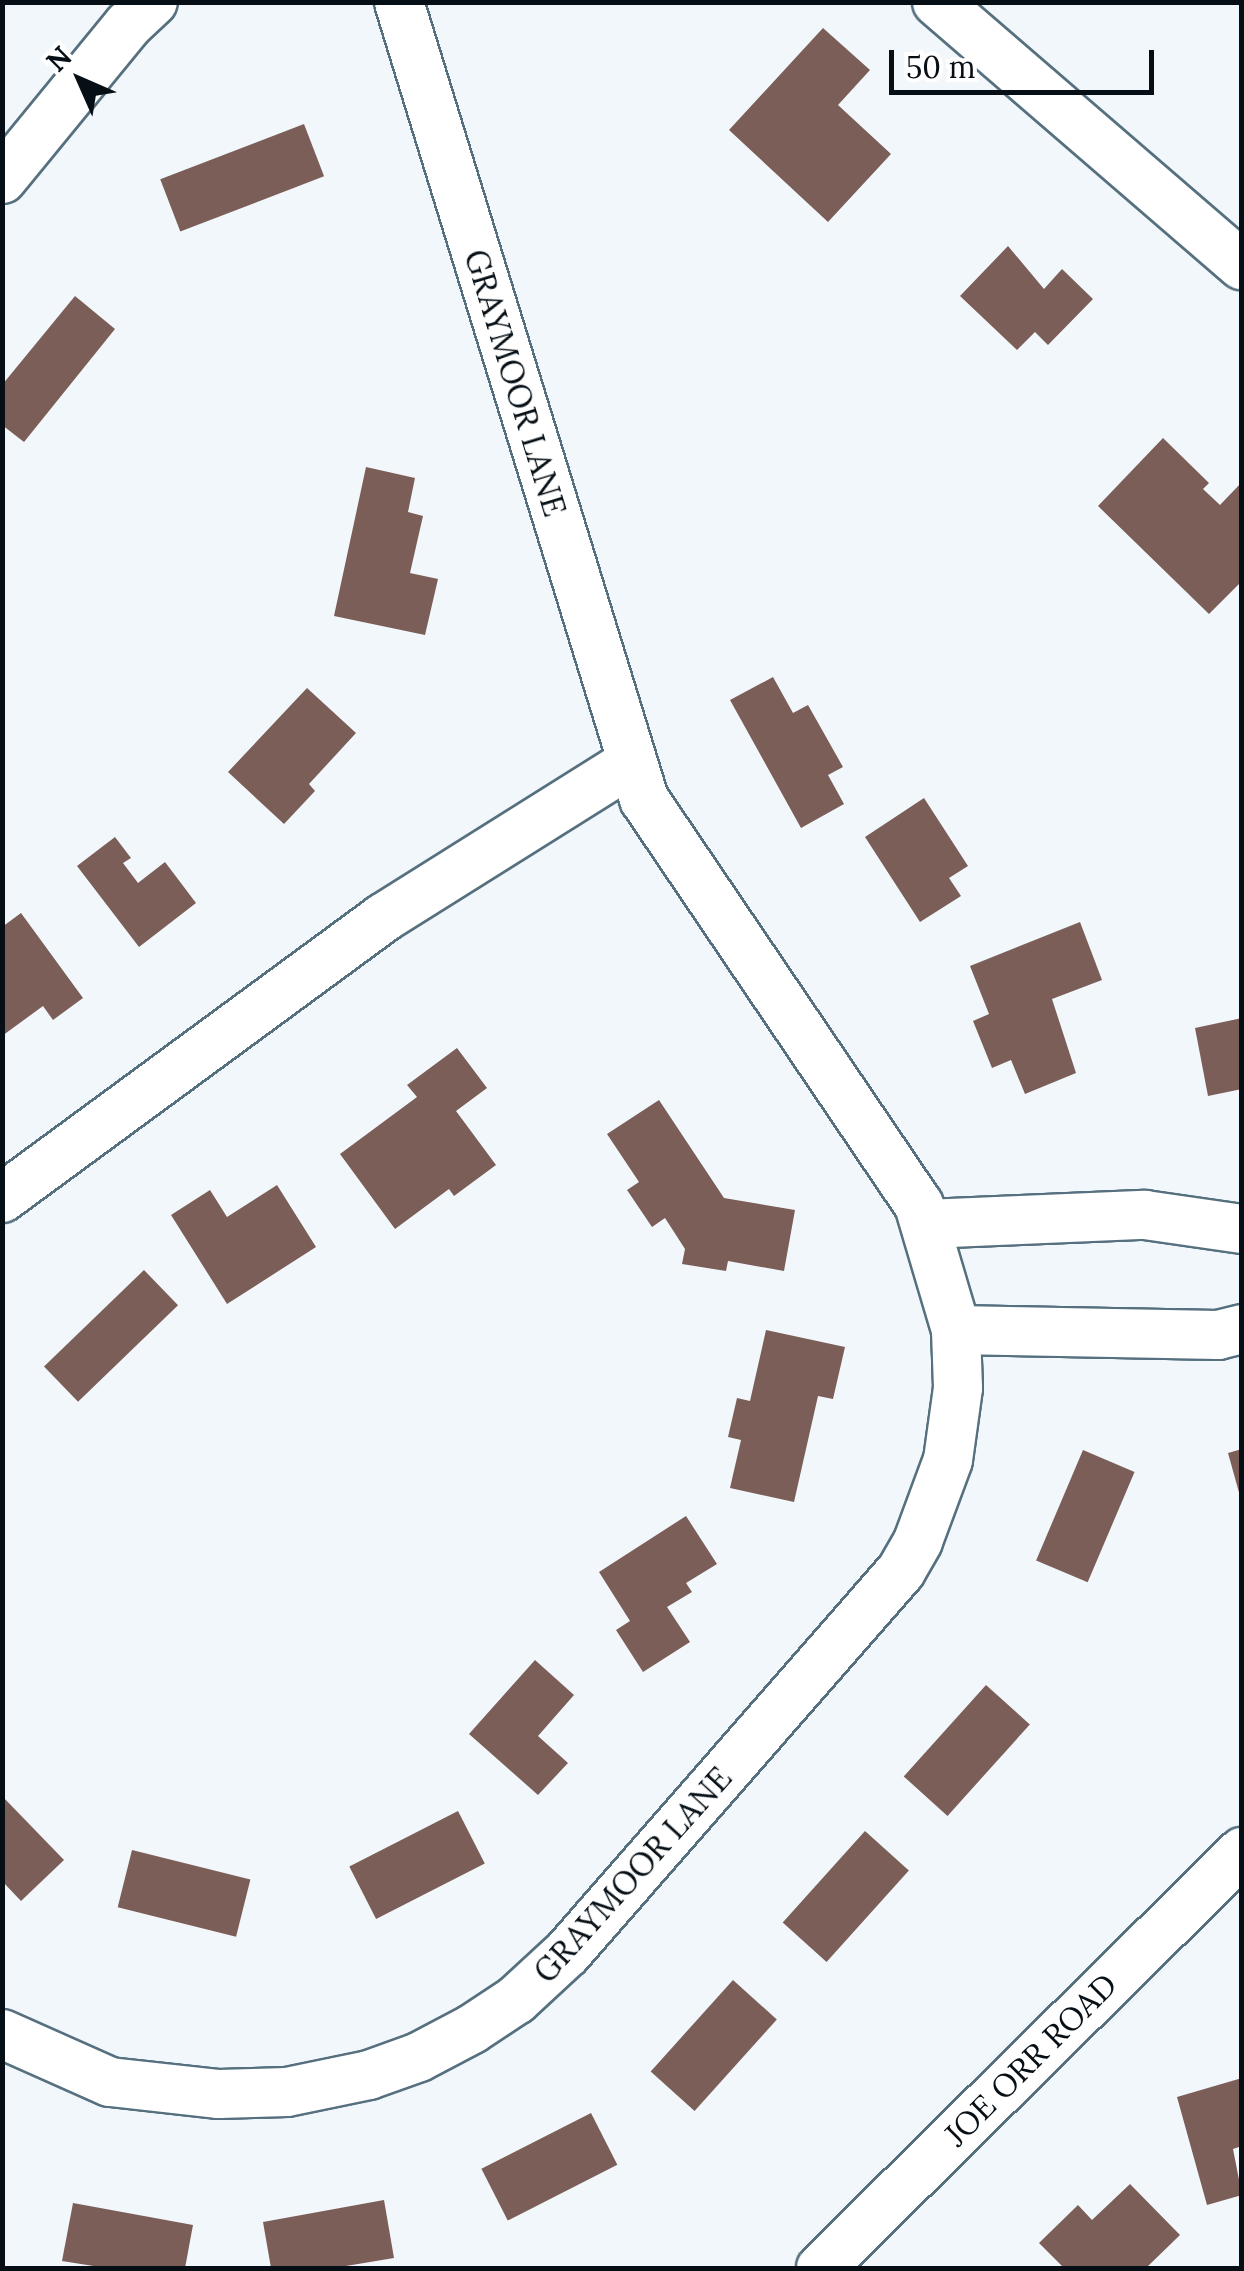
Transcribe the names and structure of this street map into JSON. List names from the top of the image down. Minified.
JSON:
{"streets":{"street":["GRAYMOOR LANE","JOE ORR ROAD"]},"scale_bar":"50 m","north":"top left"}
